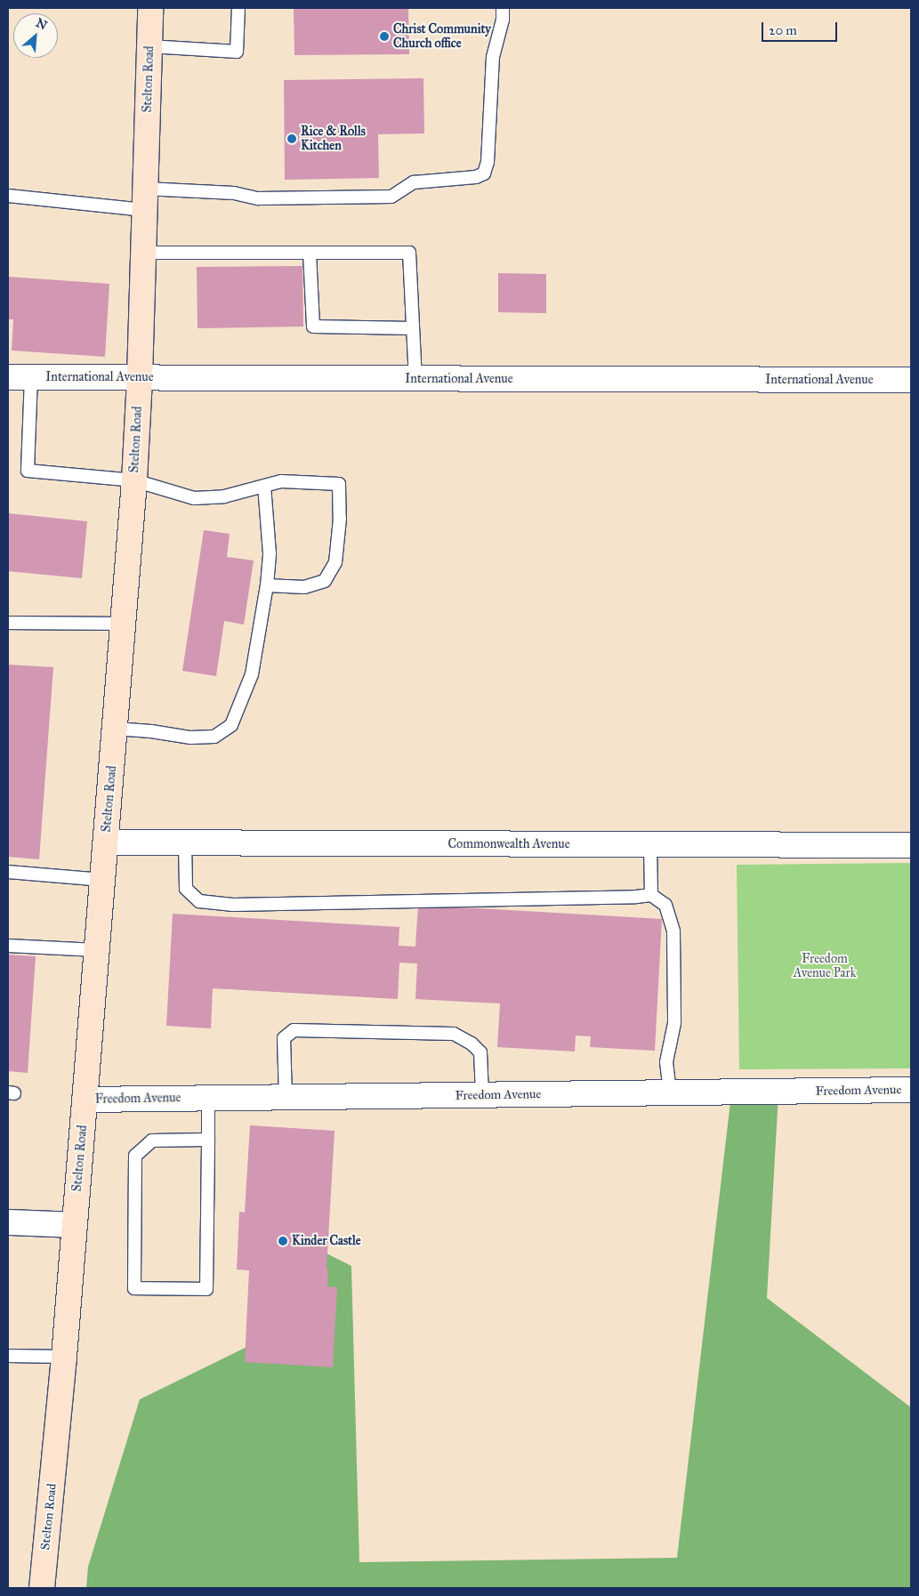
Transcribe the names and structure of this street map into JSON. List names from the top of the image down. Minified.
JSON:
{"streets":{"main road":["Stelton Road"],"street":["International Avenue","Commonwealth Avenue","Freedom Avenue"]},"crossings":[["Stelton Road","International Avenue"],["Stelton Road","Commonwealth Avenue"],["Stelton Road","Freedom Avenue"]],"parks":["Freedom Avenue Park"],"places":["Christ Community Church office","Rice & Rolls Kitchen","Kinder Castle"],"scale_bar":"20 m","north":"top right"}
